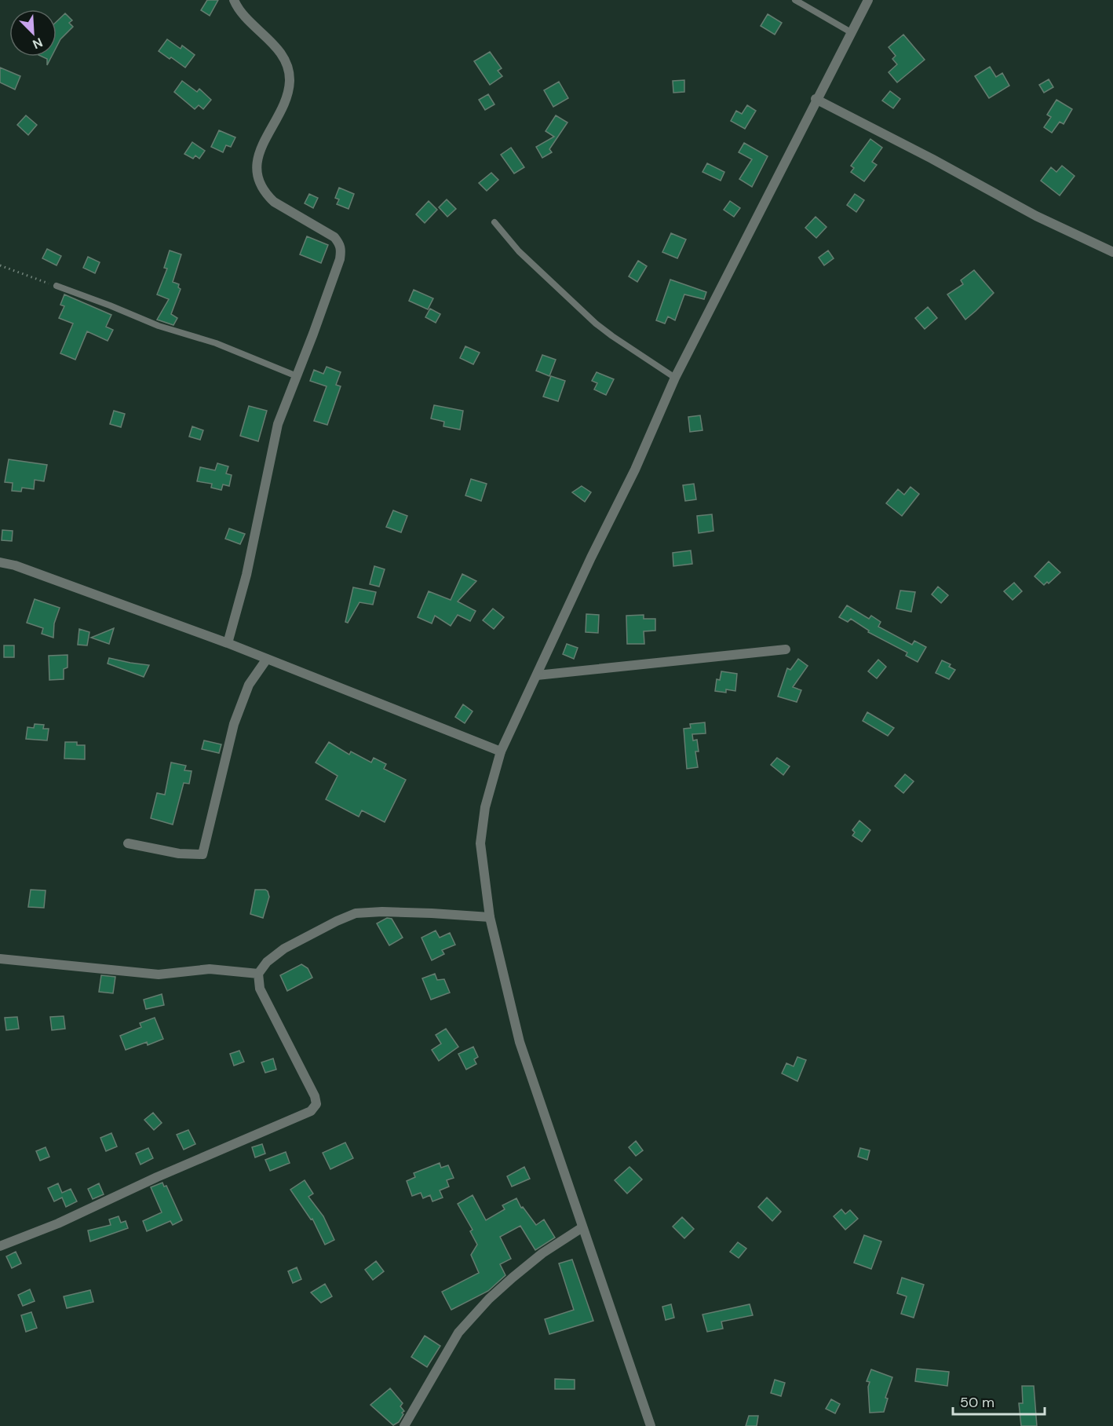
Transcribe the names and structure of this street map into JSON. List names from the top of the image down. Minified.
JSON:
{"scale_bar":"50 m","north":"bottom right"}
